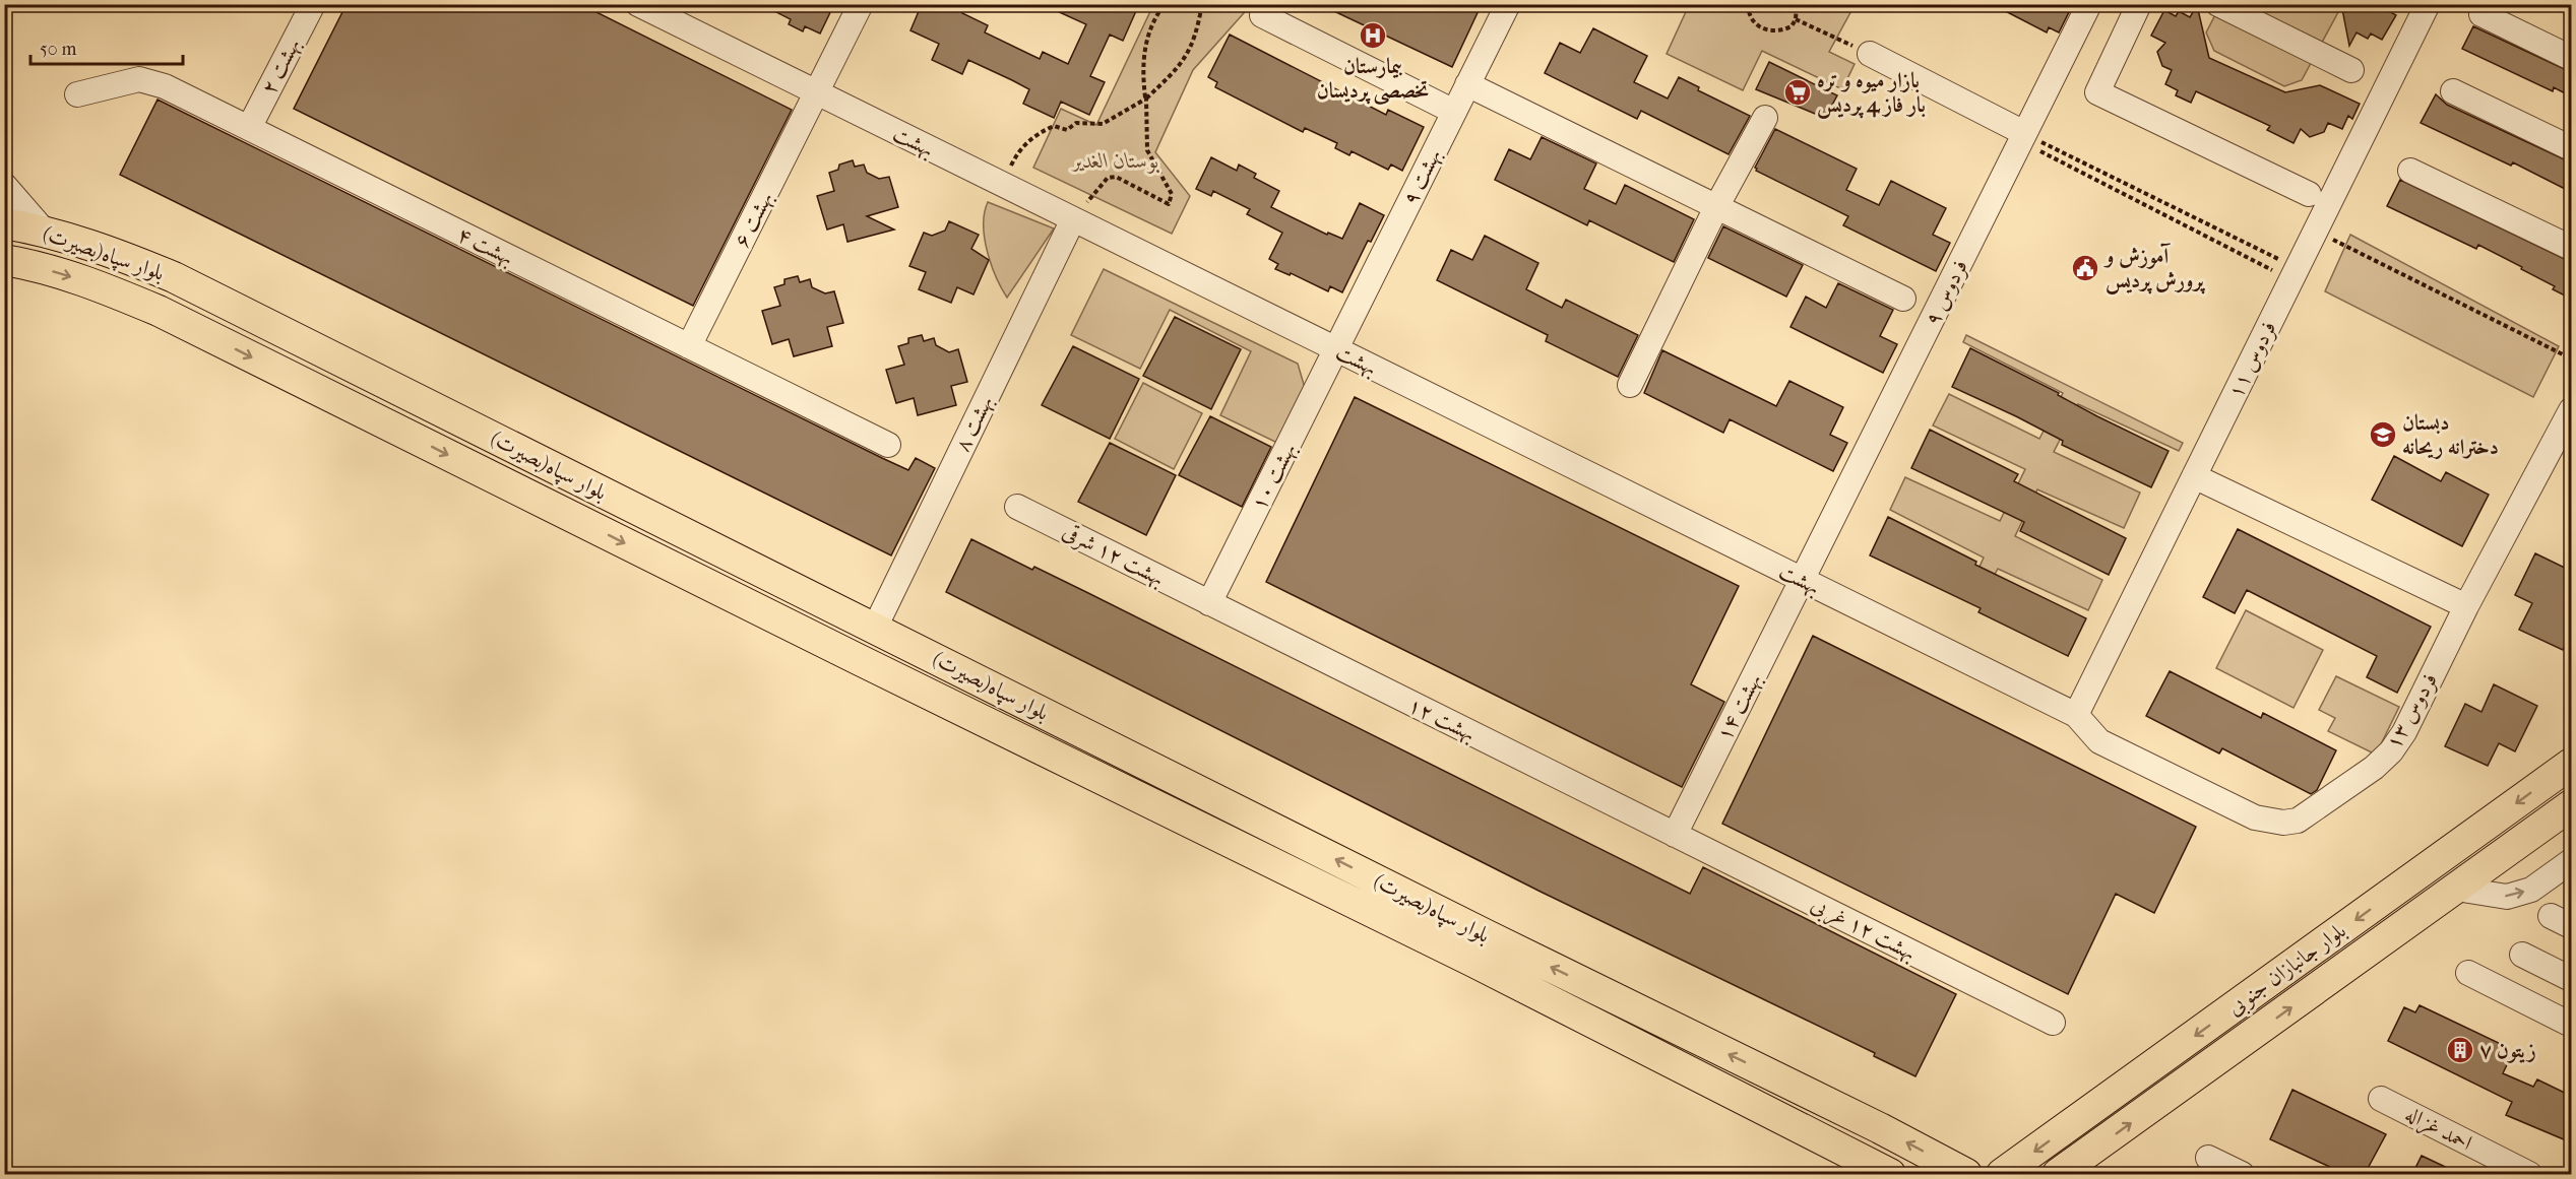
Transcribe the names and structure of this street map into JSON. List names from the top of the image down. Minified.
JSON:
{"streets":{"main road":["بلوار سپاه(بصیرت)","بلوار جانبازان جنوبی"],"street":["بهشت ۲","بهشت","بهشت ۹","بهشت ۶","بهشت ۴","فردوس ۹","فردوس ۱۱","بهشت ۸","بهشت ۱۰","بهشت ۱۲ شرقی","بهشت ۱۴","فردوس ۱۳","بهشت ۱۲","بهشت ۱۲ غربی","احمد غزاله"]},"crossings":[["بهشت ۲","بهشت ۴"],["بهشت","بهشت ۹"],["بهشت","بهشت ۶"],["بهشت","فردوس ۹"],["بهشت","فردوس ۱۱"],["بهشت","بهشت ۸"],["بهشت","بهشت ۱۰"],["بهشت","بهشت ۱۴"],["بهشت","فردوس ۱۳"],["بهشت ۹","بهشت ۱۰"],["بهشت ۶","بهشت ۴"],["بلوار سپاه(بصیرت)","بهشت ۸"],["فردوس ۹","بهشت ۱۴"],["فردوس ۱۱","فردوس ۱۳"],["بهشت ۱۰","بهشت ۱۲ شرقی"],["بهشت ۱۰","بهشت ۱۲"],["بهشت ۱۲ شرقی","بهشت ۱۲"],["بهشت ۱۴","بهشت ۱۲"],["بهشت ۱۴","بهشت ۱۲ غربی"],["بهشت ۱۲","بهشت ۱۲ غربی"]],"parks":["بوستان الغدیر"],"places":{"hospital":["بیمارستان تخصصی پردیسان"],"supermarket":["بازار میوه و تره بار فاز 4 پردیس"],"public building":["آموزش و پرورش پردیس"],"school or university":["دبستان دخترانه ریحانه"],"building":["زیتون ۷"]},"scale_bar":"50 m"}
